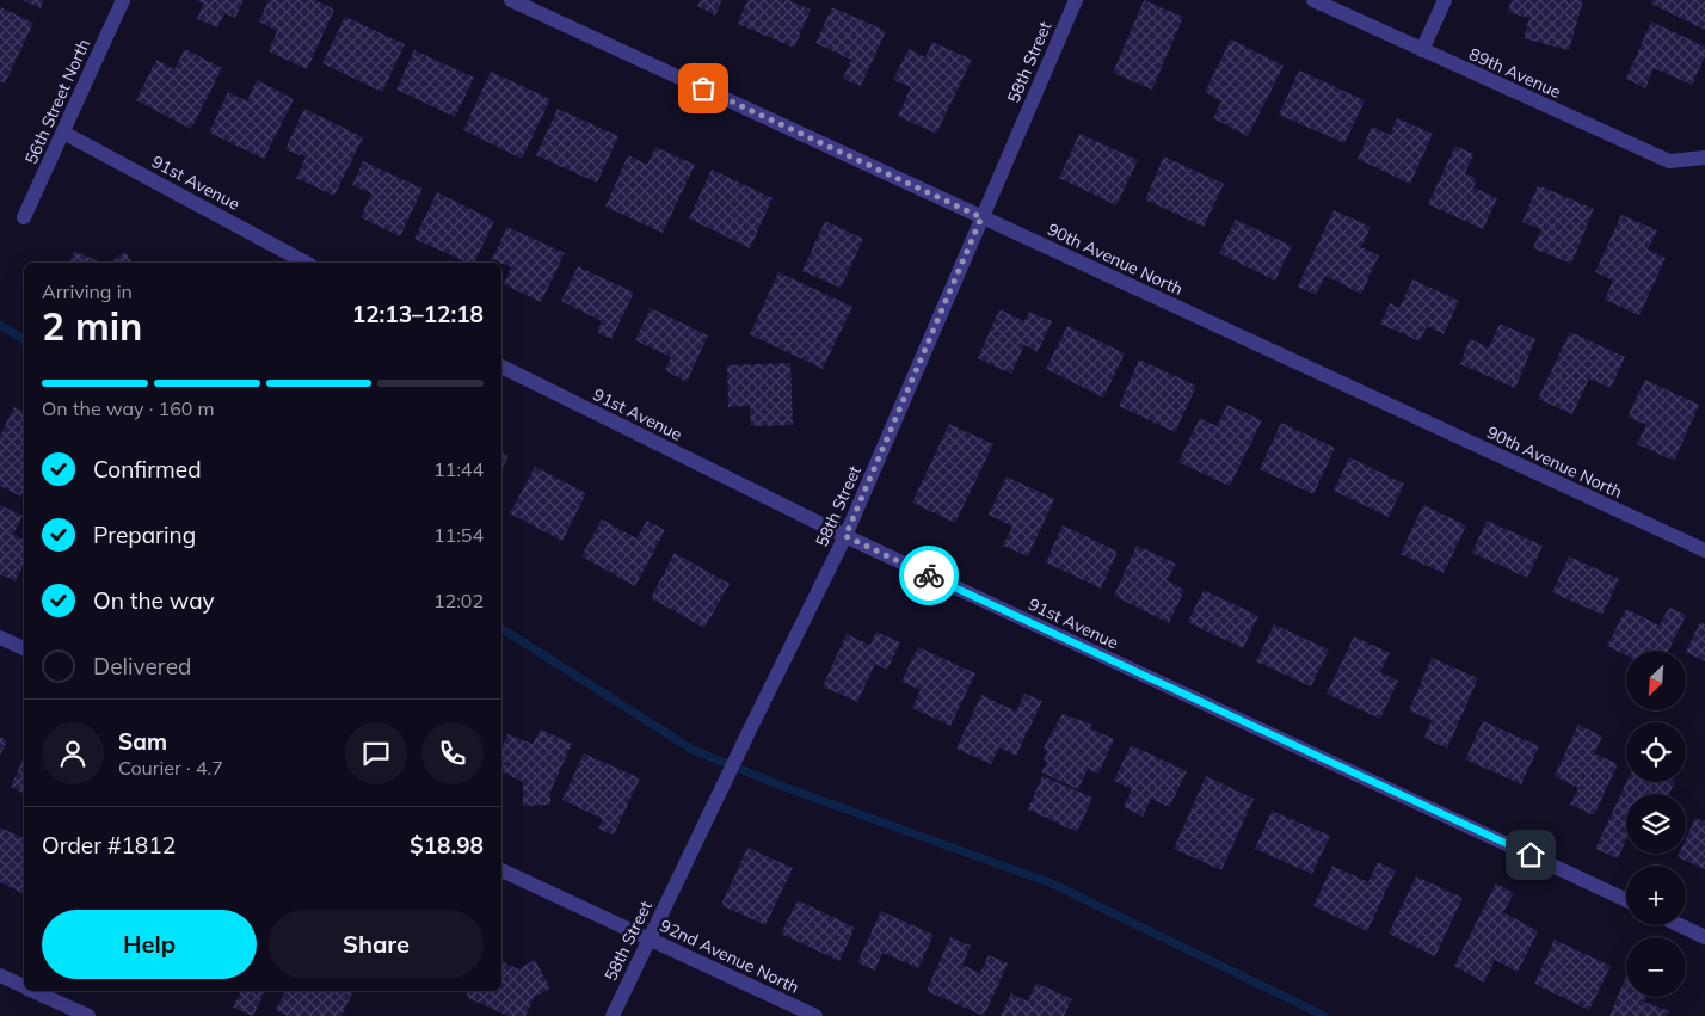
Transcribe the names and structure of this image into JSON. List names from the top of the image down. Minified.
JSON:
{"streets":{"street":["58th Street","89th Avenue","56th Street North","91st Avenue","90th Avenue North","92nd Avenue North"]},"crossings":[["58th Street","91st Avenue"],["58th Street","90th Avenue North"],["58th Street","92nd Avenue North"],["56th Street North","91st Avenue"]],"north":"bottom left","page":{"heading":["2 min","Arriving in","12:13–12:18"],"panel":["Sam","Courier · 4.7","Order #1812","$18.98"],"bar":"On the way · 160 m","list":[["Confirmed","11:44"],["Preparing","11:54"],["On the way","12:02"],"Delivered"],"map_buttons":["+","−"],"buttons":["Help","Share"]}}
